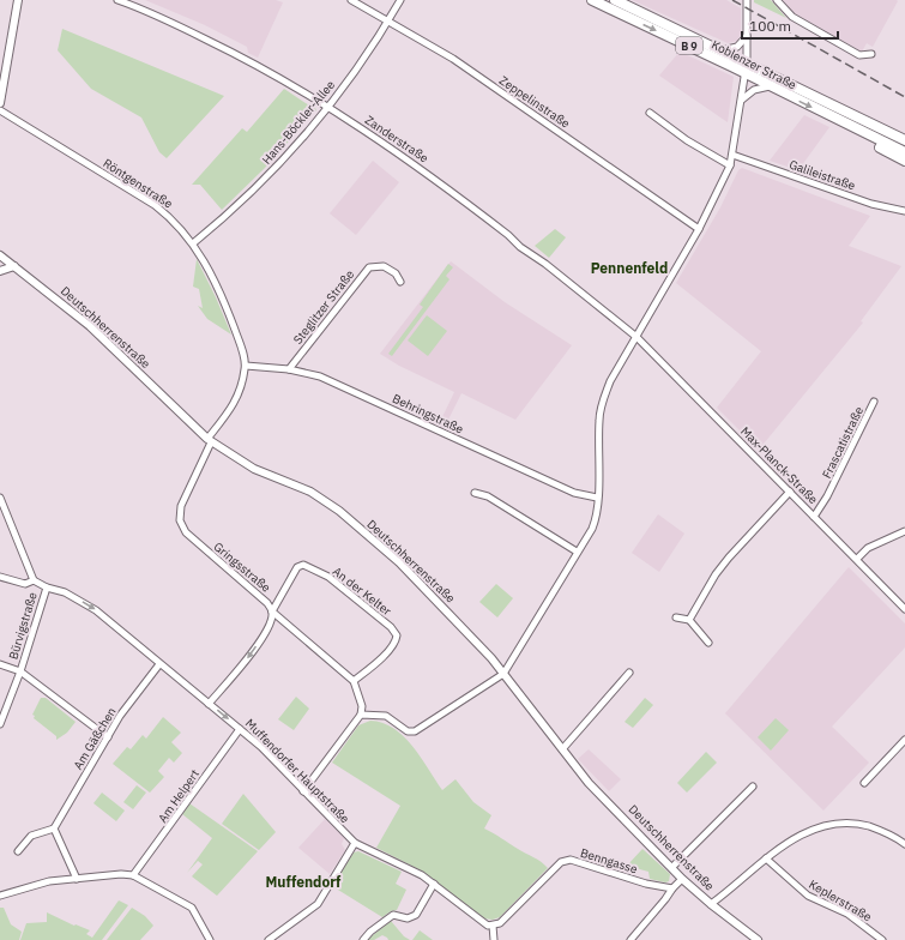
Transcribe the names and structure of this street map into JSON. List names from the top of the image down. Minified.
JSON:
{"streets":{"main road":["B 9","Koblenzer Straße"],"street":["Zeppelinstraße","Hans-Böckler-Allee","Zanderstraße","Galileistraße","Röntgenstraße","Steglitzer Straße","Deutschherrenstraße","Behringstraße","Frascatistraße","Max-Planck-Straße","Gringsstraße","An der Kelter","Bürvigstraße","Am Gäßchen","Muffendorfer Hauptstraße","Am Helpert","Benngasse","Keplerstraße"]},"crossings":[["Zeppelinstraße","Hans-Böckler-Allee"],["Hans-Böckler-Allee","Zanderstraße"],["Hans-Böckler-Allee","Röntgenstraße"],["Zanderstraße","Max-Planck-Straße"],["Röntgenstraße","Behringstraße"],["Steglitzer Straße","Behringstraße"],["Deutschherrenstraße","Gringsstraße"],["Frascatistraße","Max-Planck-Straße"],["Gringsstraße","An der Kelter"],["Bürvigstraße","Muffendorfer Hauptstraße"],["Am Gäßchen","Muffendorfer Hauptstraße"],["Muffendorfer Hauptstraße","Am Helpert"],["Muffendorfer Hauptstraße","Benngasse"]],"districts":["Pennenfeld","Muffendorf"],"scale_bar":"100 m"}
